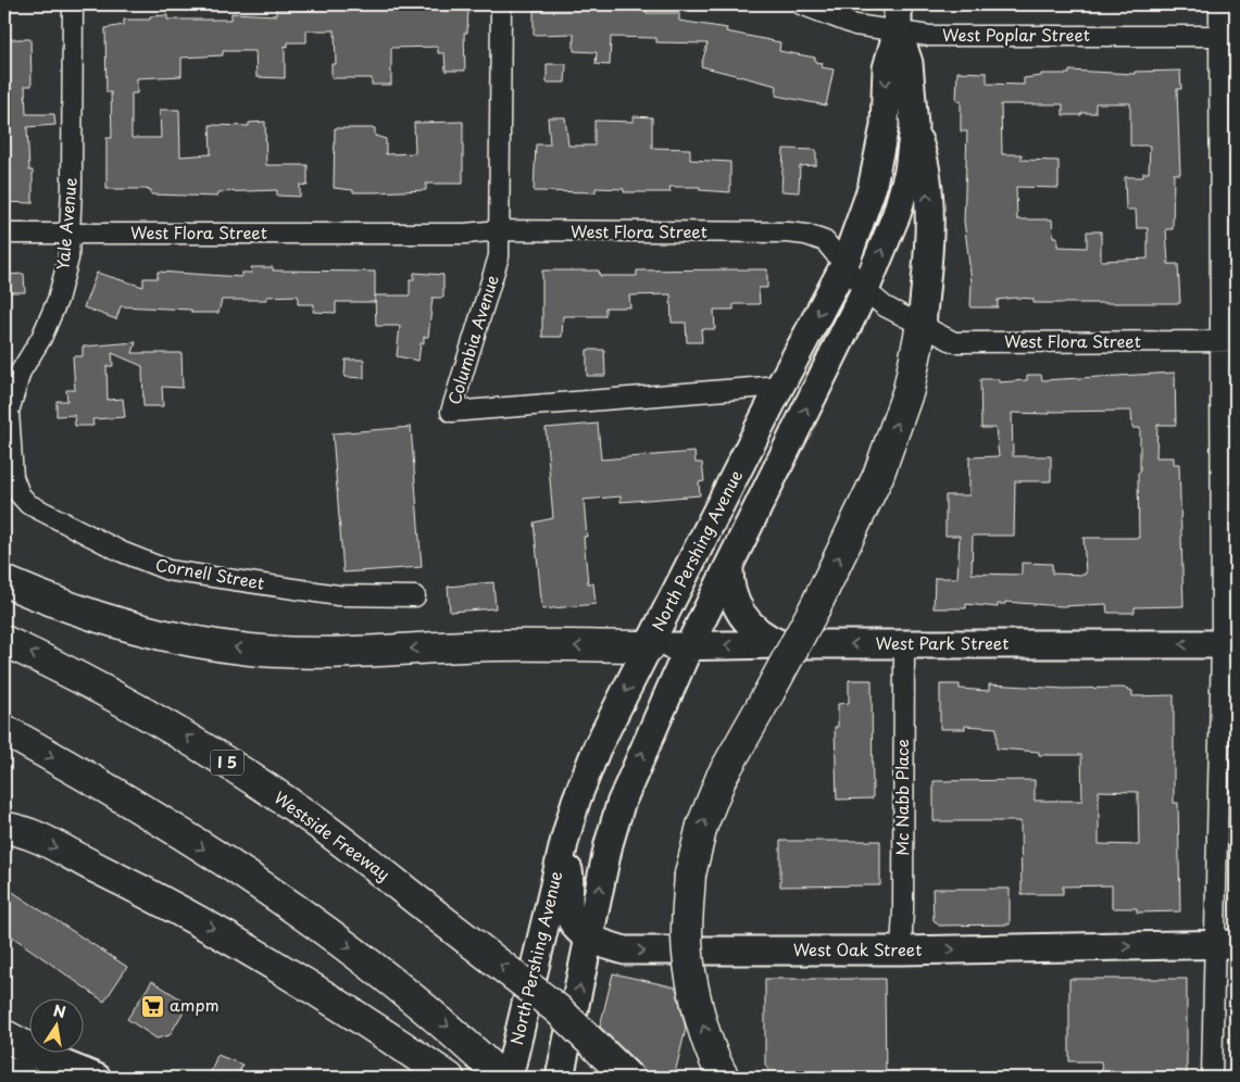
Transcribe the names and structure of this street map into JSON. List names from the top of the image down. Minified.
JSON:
{"streets":{"highway":["I 5","Westside Freeway"],"main road":["North Pershing Avenue","West Park Street","West Oak Street"],"street":["West Poplar Street","Yale Avenue","West Flora Street","Columbia Avenue","Cornell Street","Mc Nabb Place"]},"crossings":[["West Poplar Street","North Pershing Avenue"],["Yale Avenue","West Flora Street"],["Yale Avenue","Cornell Street"],["West Flora Street","Columbia Avenue"],["West Flora Street","North Pershing Avenue"],["Columbia Avenue","North Pershing Avenue"],["North Pershing Avenue","West Park Street"],["North Pershing Avenue","West Oak Street"],["West Park Street","Mc Nabb Place"],["Mc Nabb Place","West Oak Street"]],"one_way":["West Park Street","West Oak Street"],"places":{"supermarket":["ampm"]},"north":"top"}
